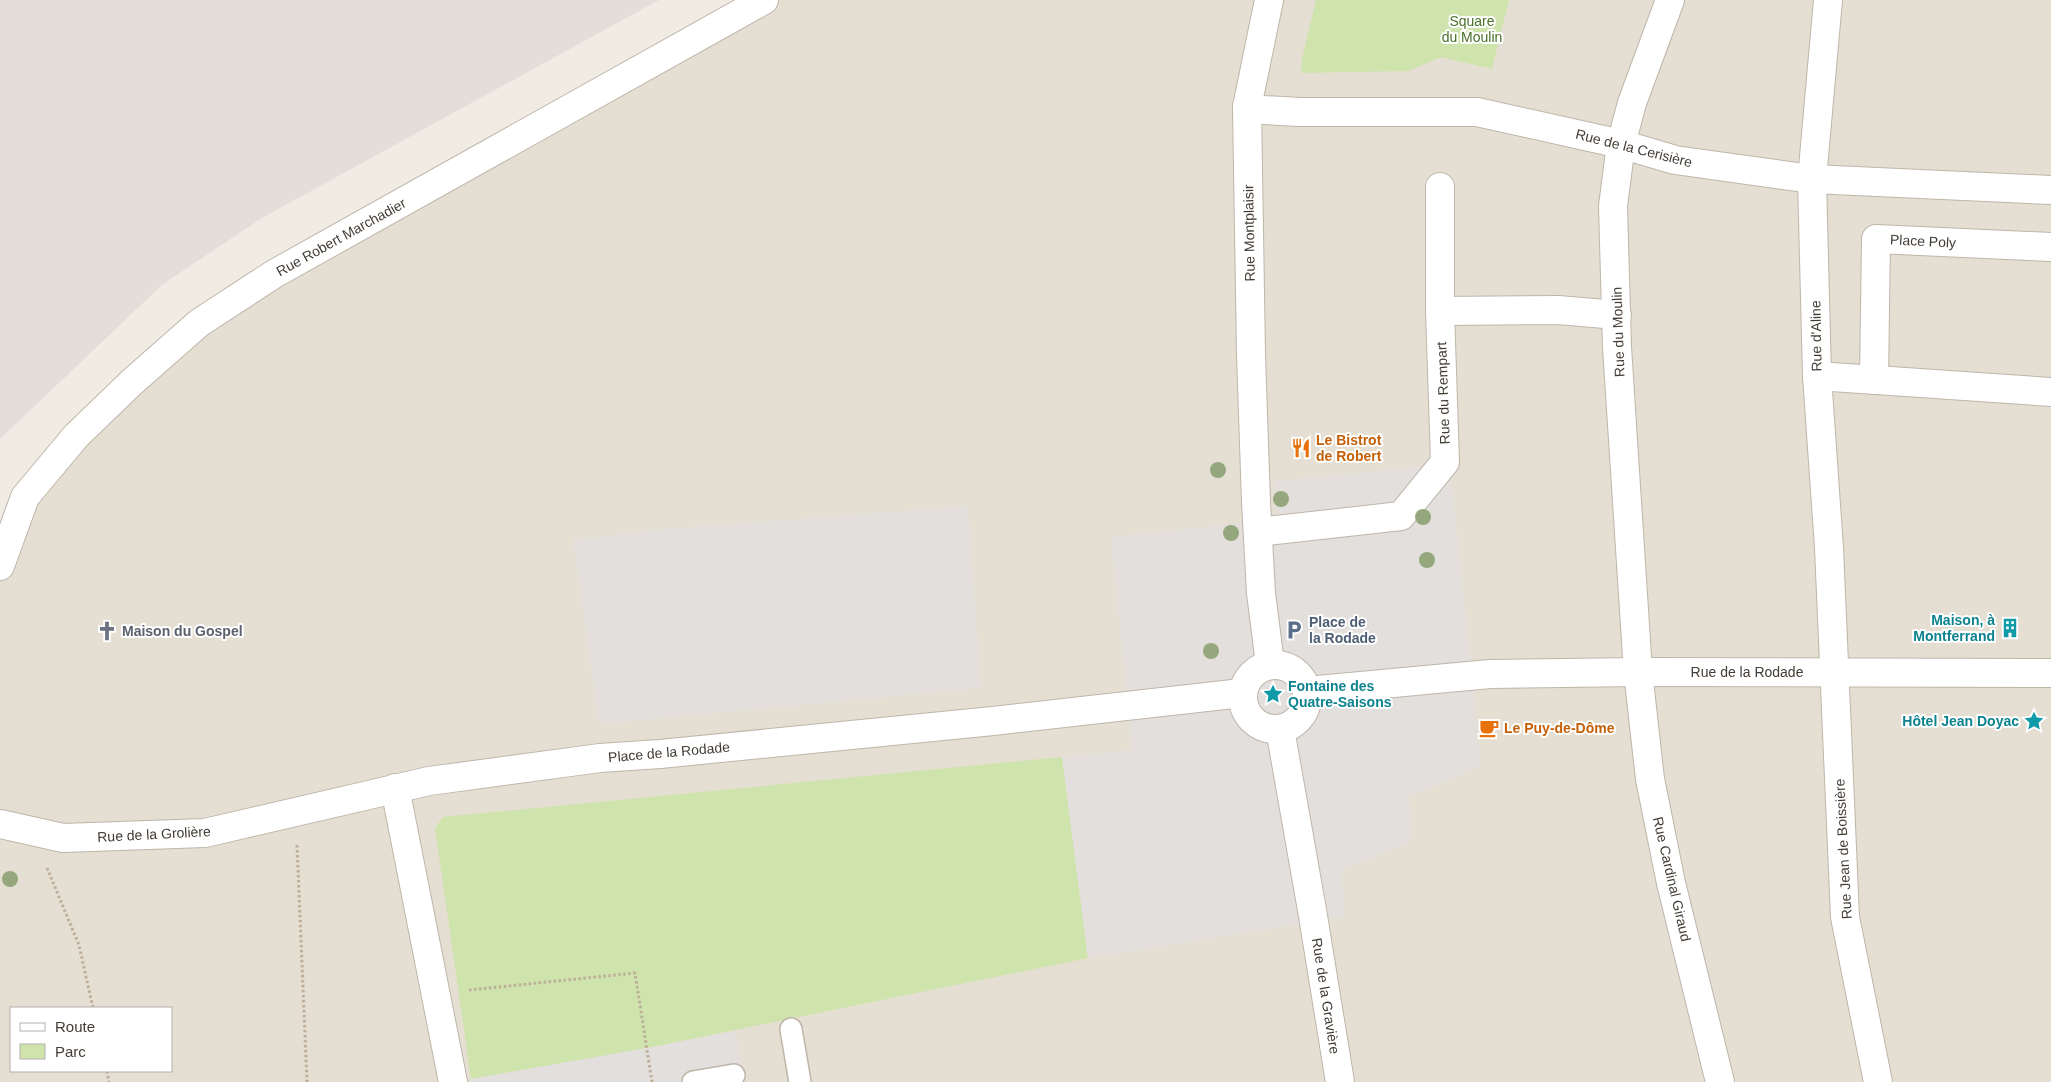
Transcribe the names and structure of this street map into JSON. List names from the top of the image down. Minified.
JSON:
{"streets":{"street":["Rue de la Cerisière","Rue Montplaisir","Rue Robert Marchadier","Place Poly","Rue du Moulin","Rue d'Aline","Rue du Rempart","Rue de la Rodade","Place de la Rodade","Rue de la Grolière","Rue Jean de Boissière","Rue Cardinal Giraud","Rue de la Gravière"]},"crossings":[["Rue de la Cerisière","Rue Montplaisir"],["Rue de la Cerisière","Rue du Moulin"],["Rue de la Cerisière","Rue d'Aline"],["Rue Montplaisir","Rue du Rempart"],["Rue du Moulin","Rue de la Rodade"],["Rue du Moulin","Rue Cardinal Giraud"],["Rue d'Aline","Rue de la Rodade"],["Rue d'Aline","Rue Jean de Boissière"],["Rue de la Rodade","Place de la Rodade"],["Rue de la Rodade","Rue Jean de Boissière"],["Rue de la Rodade","Rue Cardinal Giraud"],["Rue de la Rodade","Rue de la Gravière"],["Place de la Rodade","Rue de la Grolière"],["Place de la Rodade","Rue de la Gravière"]],"parks":["Square du Moulin"],"places":{"restaurant":["Le Bistrot de Robert"],"building":["Maison, à Montferrand"],"parking":["Place de la Rodade"],"church":["Maison du Gospel"],"place":["Fontaine des Quatre-Saisons","Hôtel Jean Doyac"],"cafe":["Le Puy-de-Dôme"]},"legend":["Route","Parc"]}
